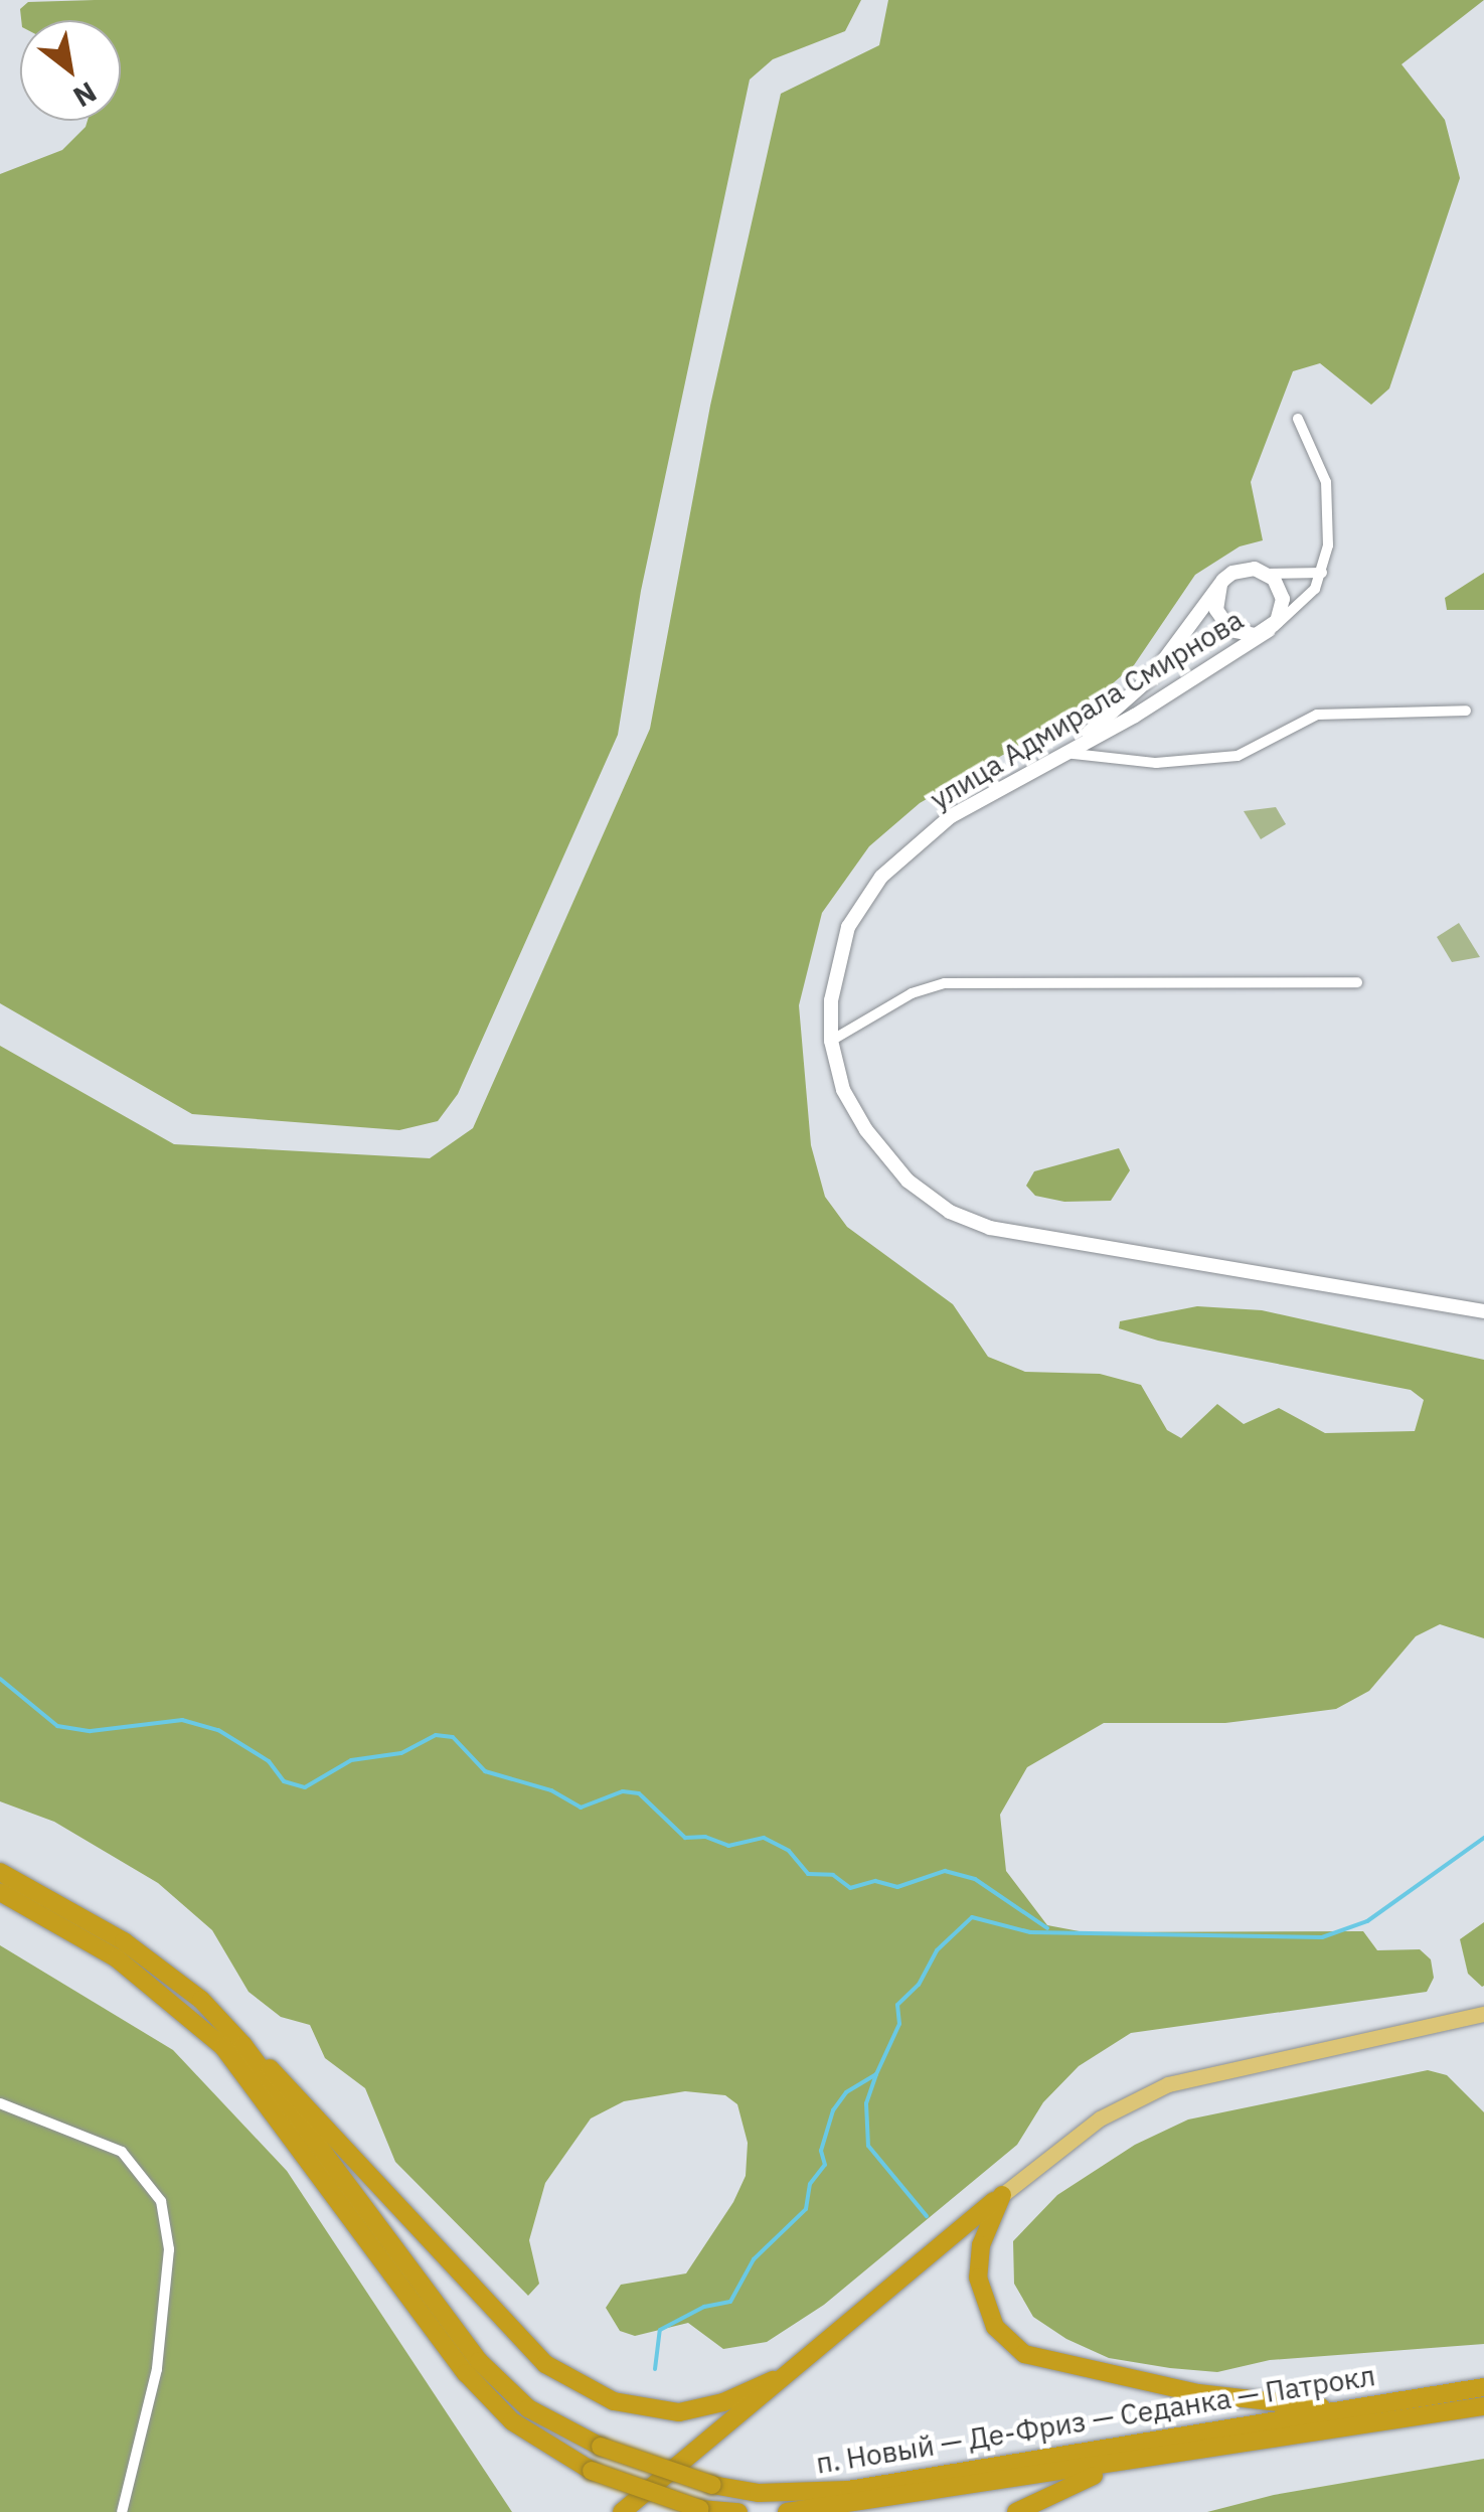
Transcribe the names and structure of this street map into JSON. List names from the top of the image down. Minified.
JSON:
{"streets":{"highway":["п. Новый — Де-Фриз — Седанка — Патрокл"],"street":["улица Адмирала Смирнова"]},"north":"bottom right"}
